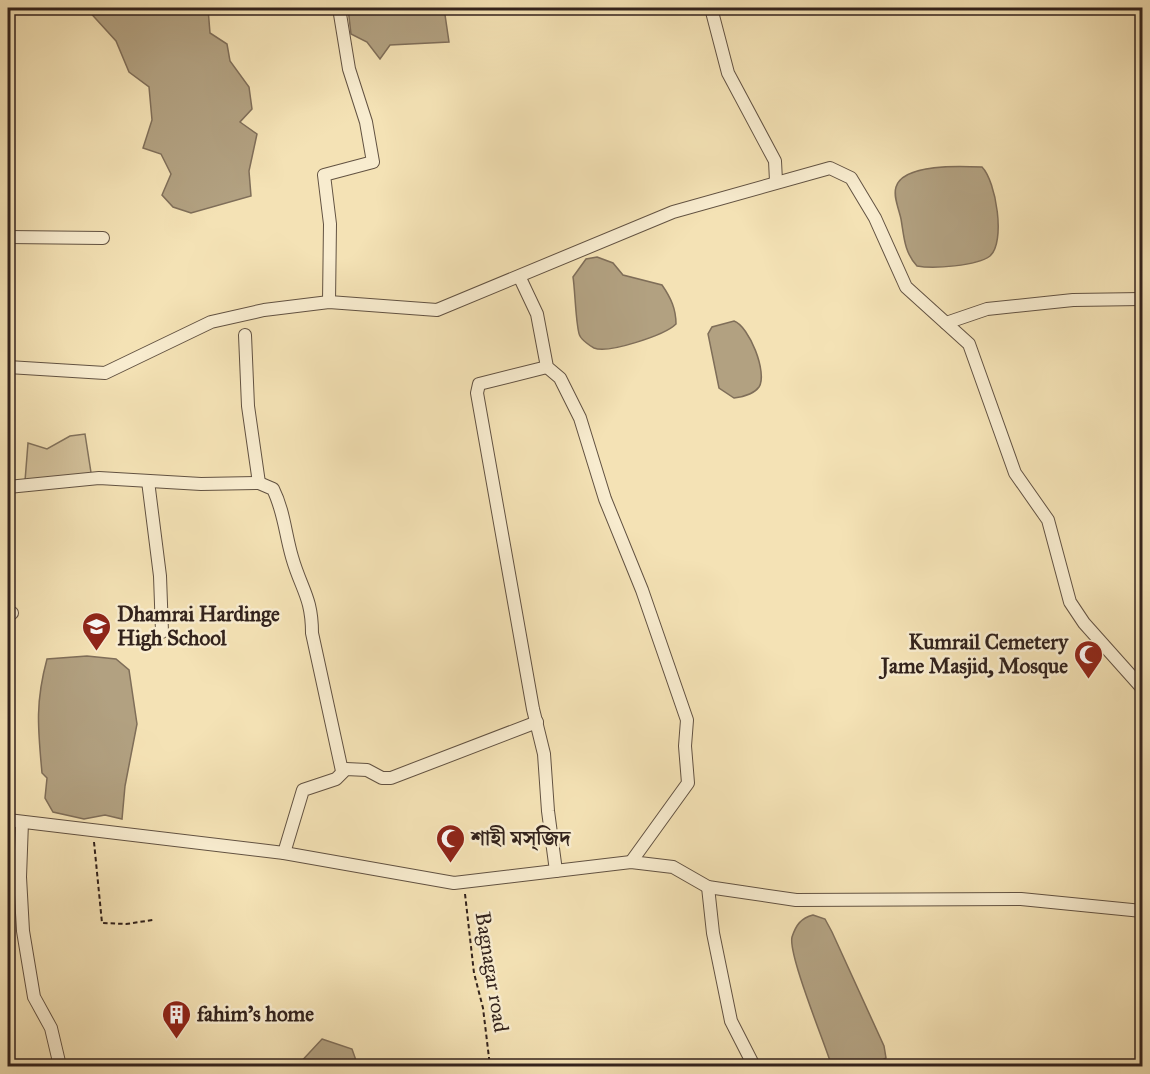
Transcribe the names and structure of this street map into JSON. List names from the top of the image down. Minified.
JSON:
{"streets":{"path":["Bagnagar road"]},"places":{"school or university":["Dhamrai Hardinge High School"],"mosque":["Kumrail Cemetery Jame Masjid, Mosque","শাহী মস্জিদ"],"building":["fahim's home"]}}
